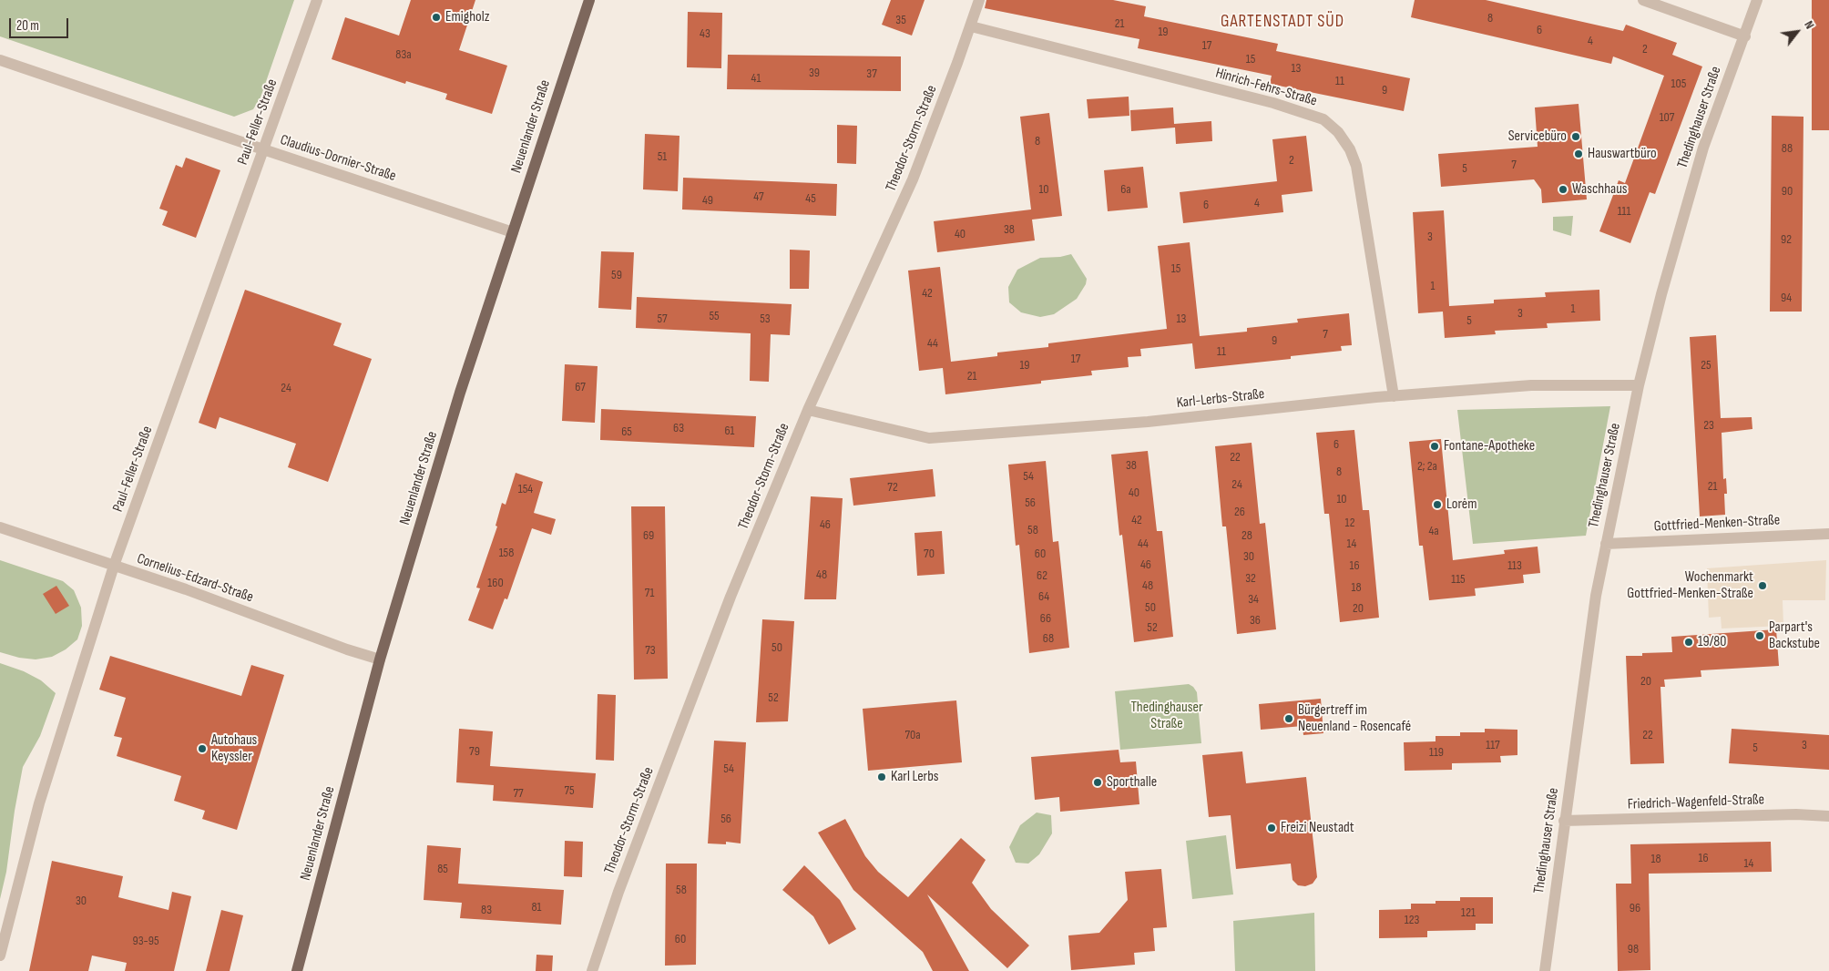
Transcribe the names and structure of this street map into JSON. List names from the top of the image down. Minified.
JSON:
{"streets":{"main road":["Neuenlander Straße"],"street":["Hinrich-Fehrs-Straße","Thedinghauser Straße","Paul-Feller-Straße","Theodor-Storm-Straße","Claudius-Dornier-Straße","Karl-Lerbs-Straße","Gottfried-Menken-Straße","Cornelius-Edzard-Straße","Friedrich-Wagenfeld-Straße"]},"crossings":[["Hinrich-Fehrs-Straße","Theodor-Storm-Straße"],["Hinrich-Fehrs-Straße","Karl-Lerbs-Straße"],["Thedinghauser Straße","Karl-Lerbs-Straße"],["Thedinghauser Straße","Gottfried-Menken-Straße"],["Thedinghauser Straße","Friedrich-Wagenfeld-Straße"],["Paul-Feller-Straße","Claudius-Dornier-Straße"],["Paul-Feller-Straße","Cornelius-Edzard-Straße"],["Neuenlander Straße","Claudius-Dornier-Straße"],["Neuenlander Straße","Cornelius-Edzard-Straße"],["Theodor-Storm-Straße","Karl-Lerbs-Straße"]],"districts":["GARTENSTADT SÜD"],"parks":["Thedinghauser Straße"],"places":["Emigholz","Servicebüro","Hauswartbüro","Waschhaus","Fontane-Apotheke","Lorėm","Wochenmarkt Gottfried-Menken-Straße","Parpart's Backstube","19/80","Bürgertreff im Neuenland - Rosencafé","Autohaus Keyssler","Karl Lerbs","Sporthalle","Freizi Neustadt"],"house_numbers":["8","35","21","6","19","43","4","17","2","83a","15","13","39","37","41","11","105","9","107","8","88","51","2","7","5","10","6a","90","47","45","49","4","6","111","38","40","3","92","15","59","1","42","94","1","3","55","57","53","13","5","7","9","44","11","17","19","25","21","67","24","23","63","61","65","6","22","38","2; 2a","8","54","24","21","72","154","40","10","56","26","42","12","46","58","4a","69","28","44","14","158","70","60","30","46","16","113","48","62","32","115","160","48","18","71","64","34","50","20","66","36","52","68","50","73","20","52","70a","22","117","3","5","79","119","54","75","77","56","16","18","14","85","58","30","81","96","83","121","123","60","93-95","98"],"scale_bar":"20 m","north":"top right"}
